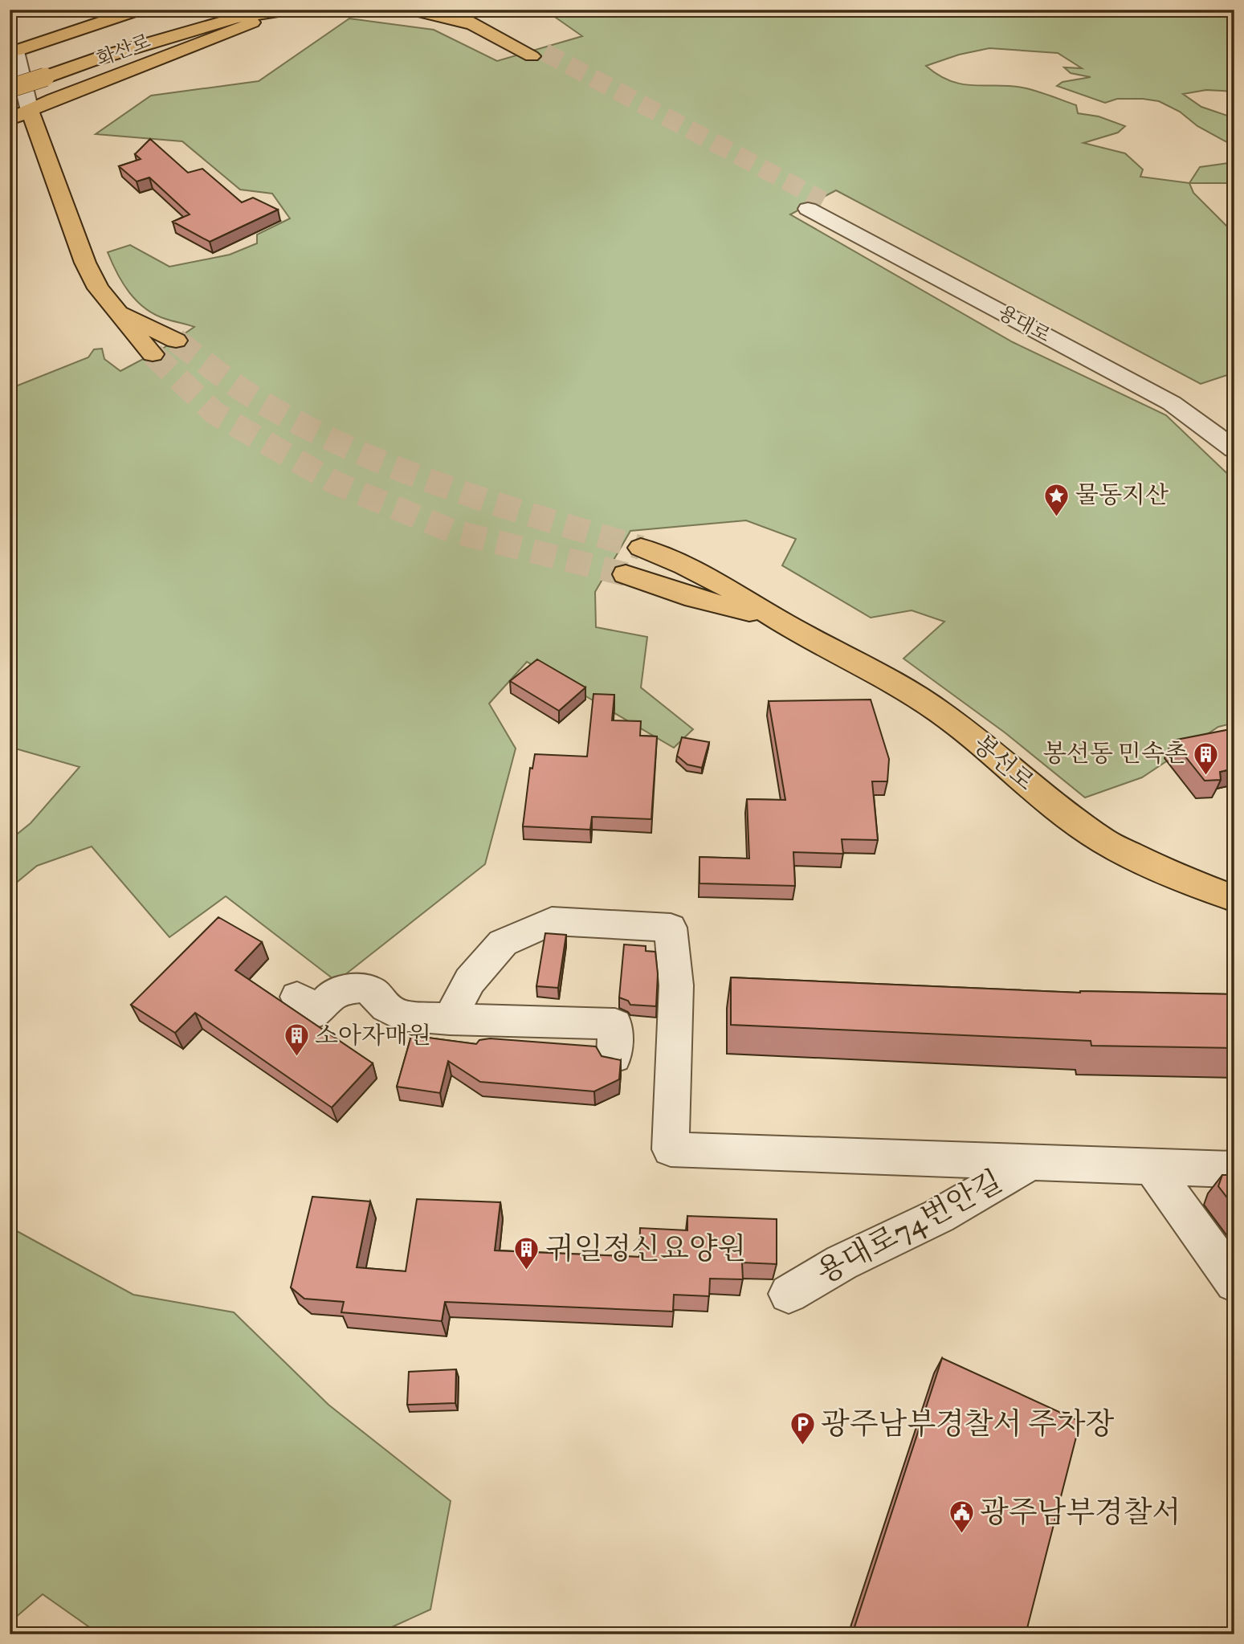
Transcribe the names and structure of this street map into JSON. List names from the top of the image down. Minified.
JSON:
{"streets":{"main road":["화산로","봉선로"],"street":["용대로","용대로74번안길"]},"places":{"place":["물동지산"],"building":["봉선동 민속촌","소아자매원","귀일정신요양원"],"parking":["광주남부경찰서 주차장"],"public building":["광주남부경찰서"]}}
